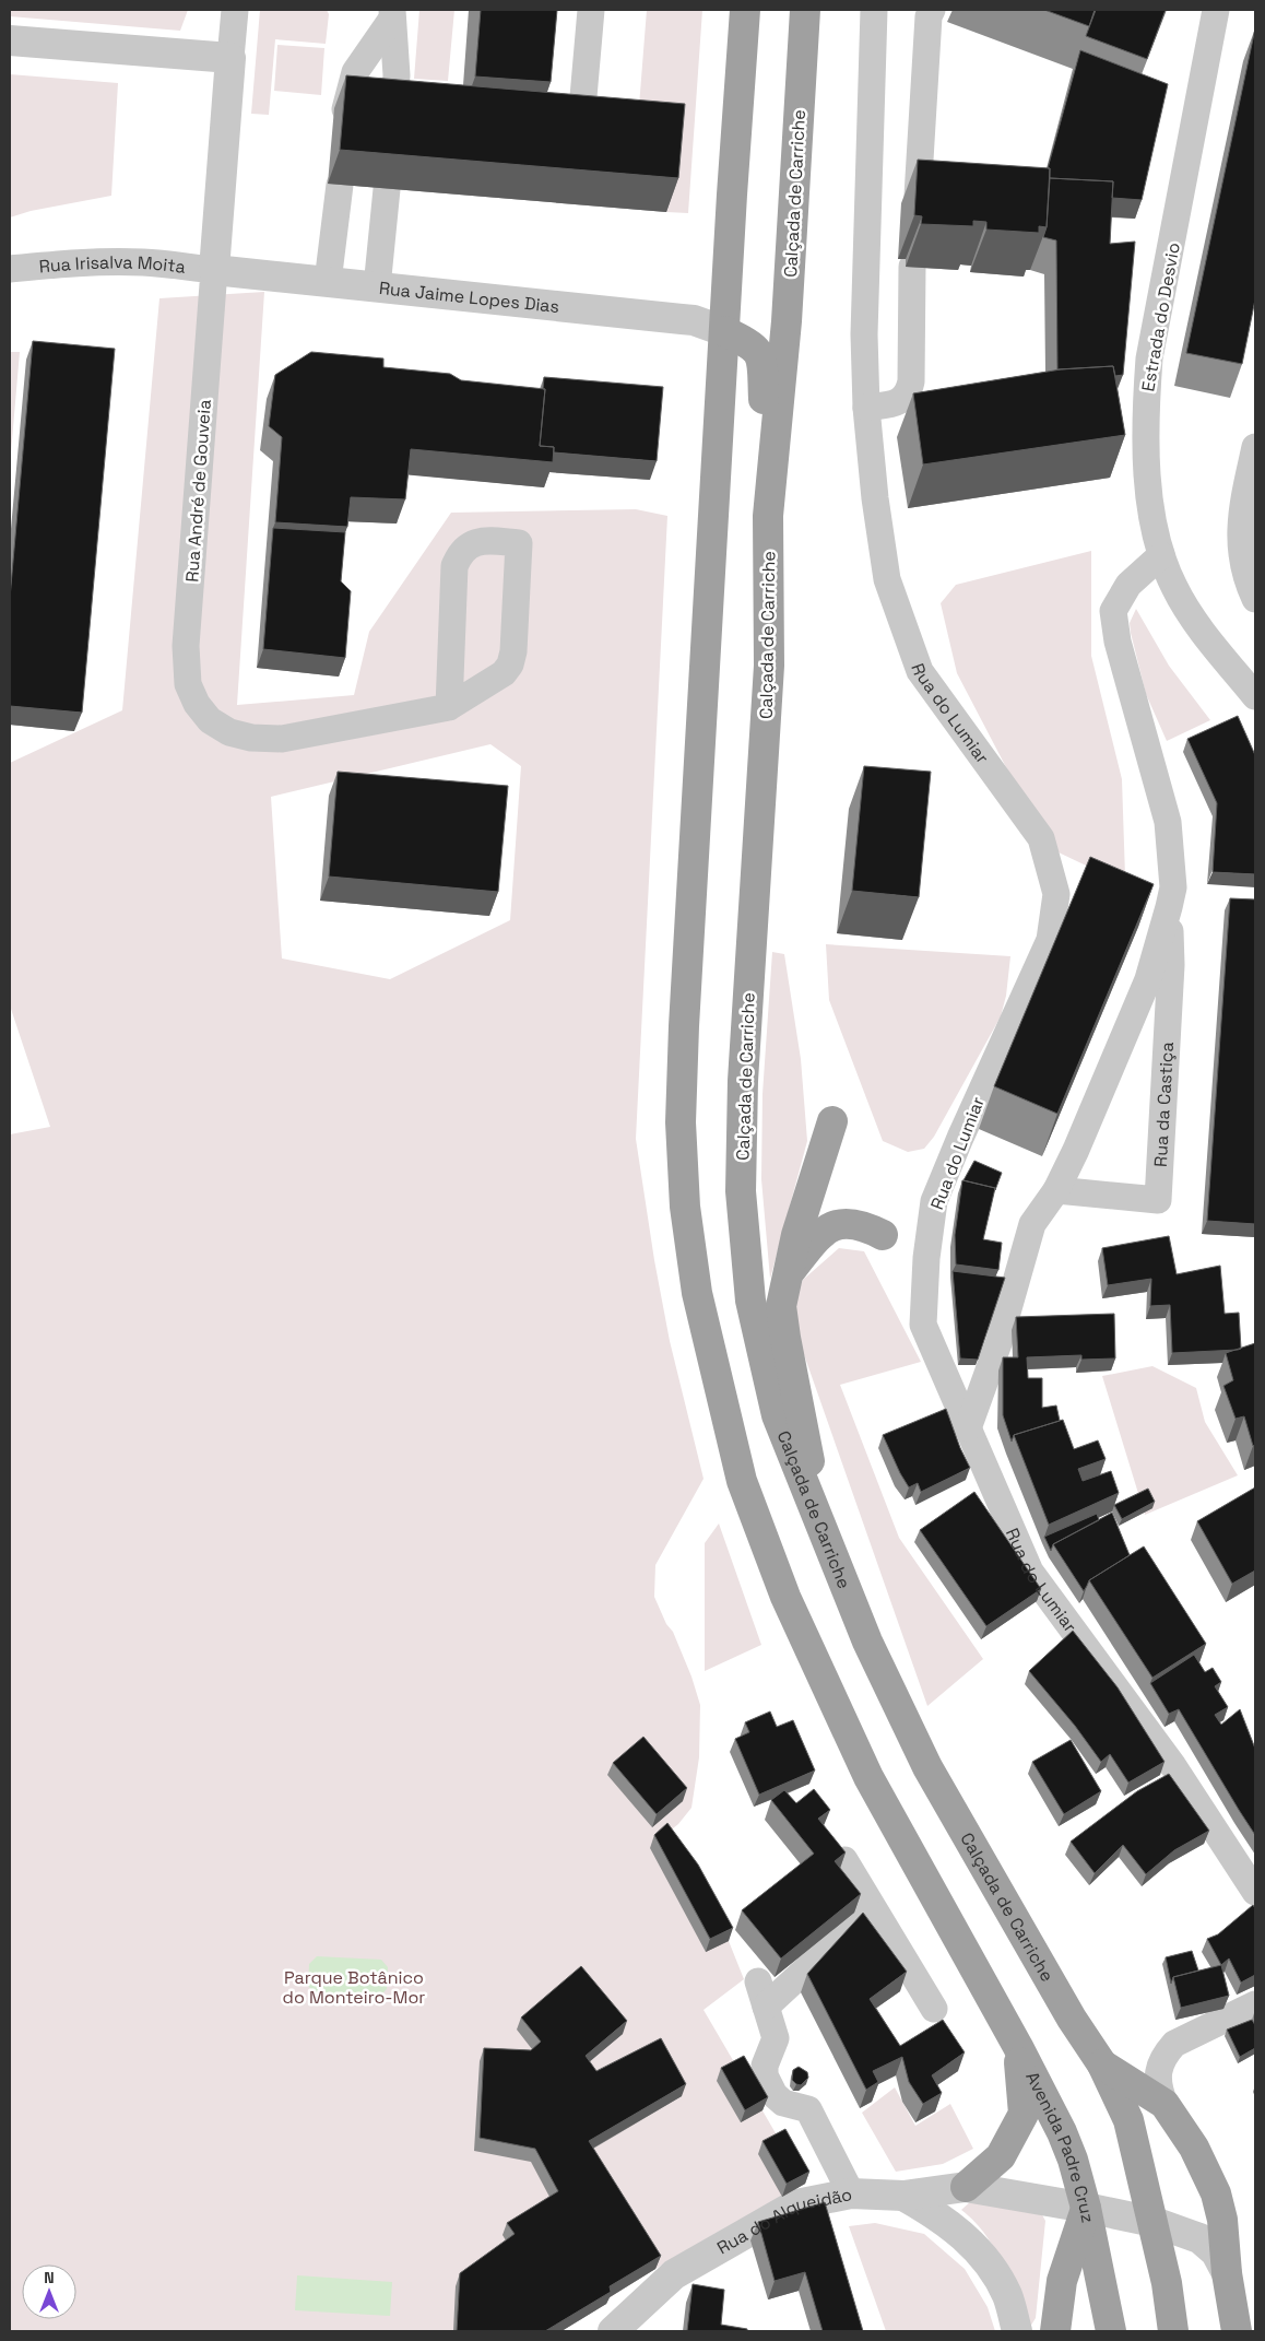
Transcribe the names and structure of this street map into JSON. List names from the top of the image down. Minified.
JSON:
{"streets":{"highway":["Calçada de Carriche","Avenida Padre Cruz"],"street":["Rua Irisalva Moita","Rua Jaime Lopes Dias","Estrada do Desvio","Rua André de Gouveia","Rua do Lumiar","Rua da Castiça","Rua do Alqueidão"]},"crossings":[["Rua Irisalva Moita","Rua Jaime Lopes Dias"],["Rua Irisalva Moita","Rua André de Gouveia"],["Rua Jaime Lopes Dias","Rua André de Gouveia"],["Rua Jaime Lopes Dias","Avenida Padre Cruz"],["Estrada do Desvio","Rua da Castiça"],["Rua do Lumiar","Rua da Castiça"],["Avenida Padre Cruz","Rua do Alqueidão"]],"parks":["Parque Botânico do Monteiro-Mor"],"north":"top"}
